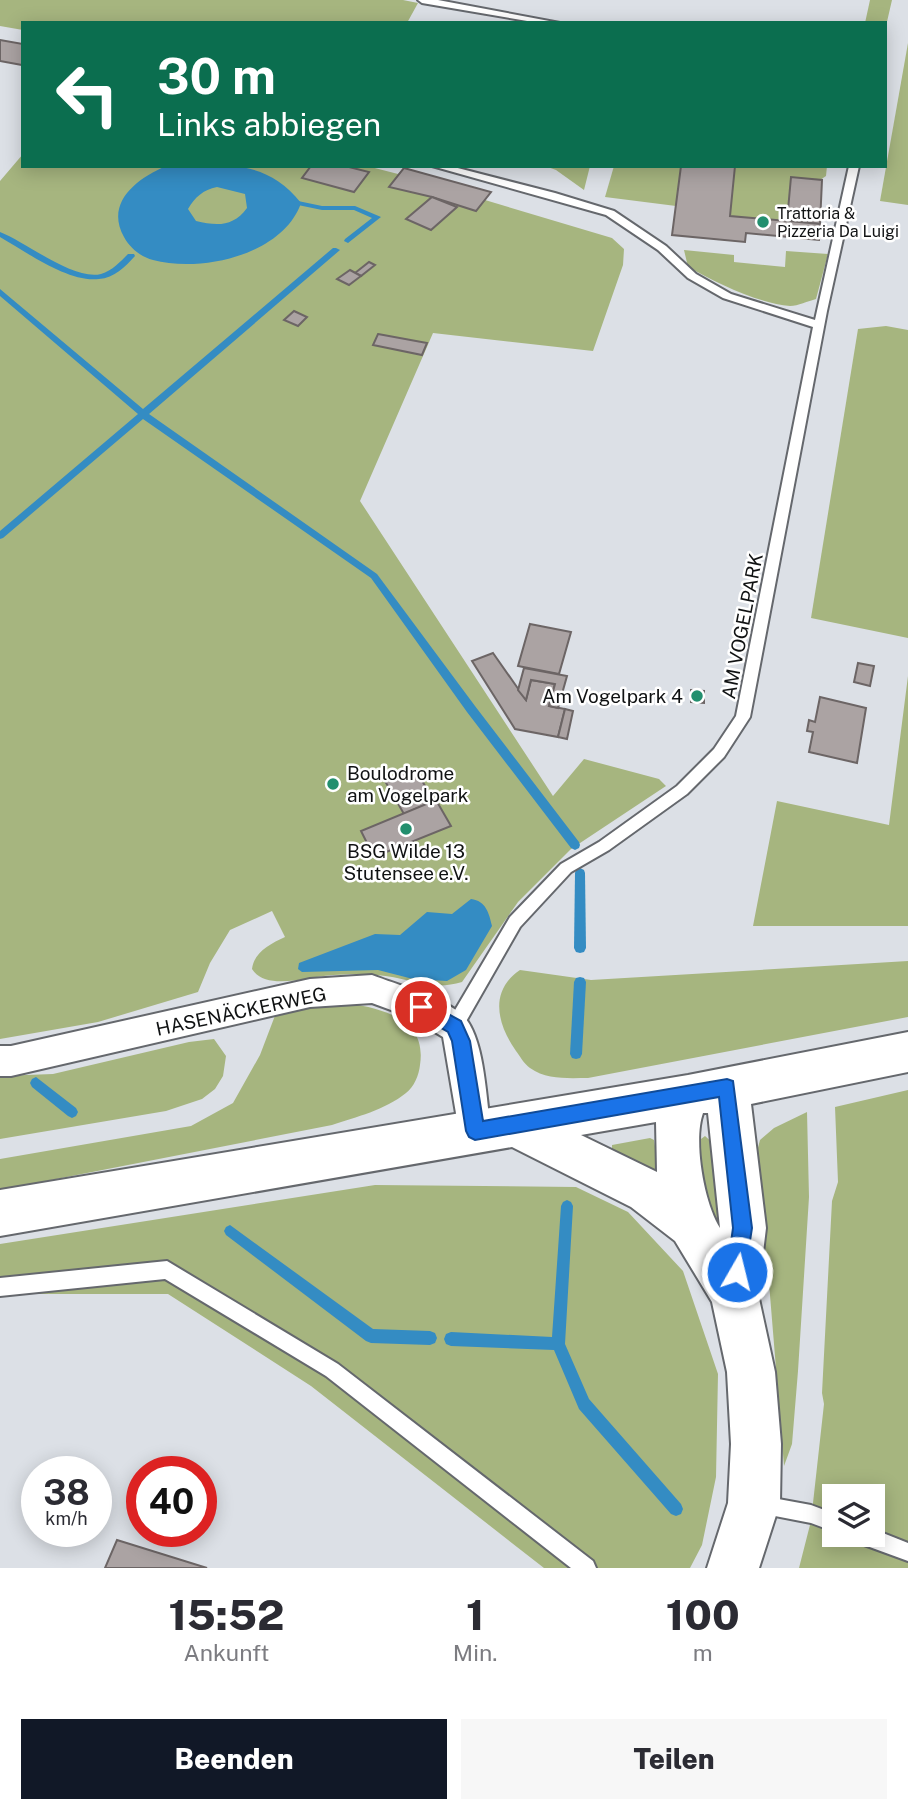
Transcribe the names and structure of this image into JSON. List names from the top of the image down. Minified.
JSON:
{"streets":{"street":["HASENÄCKERWEG"],"lane":["AM VOGELPARK"]},"crossings":[["AM VOGELPARK","HASENÄCKERWEG"]],"places":["Trattoria & Pizzeria Da Luigi","Am Vogelpark 4","Boulodrome am Vogelpark","BSG Wilde 13 Stutensee e.V."],"page":{"turn":["30 m","Links abbiegen"],"speed":"38 km/h","limit":"40","eta":["15:52","Ankunft","1","Min.","100","m"],"buttons":["Beenden","Teilen"]}}
